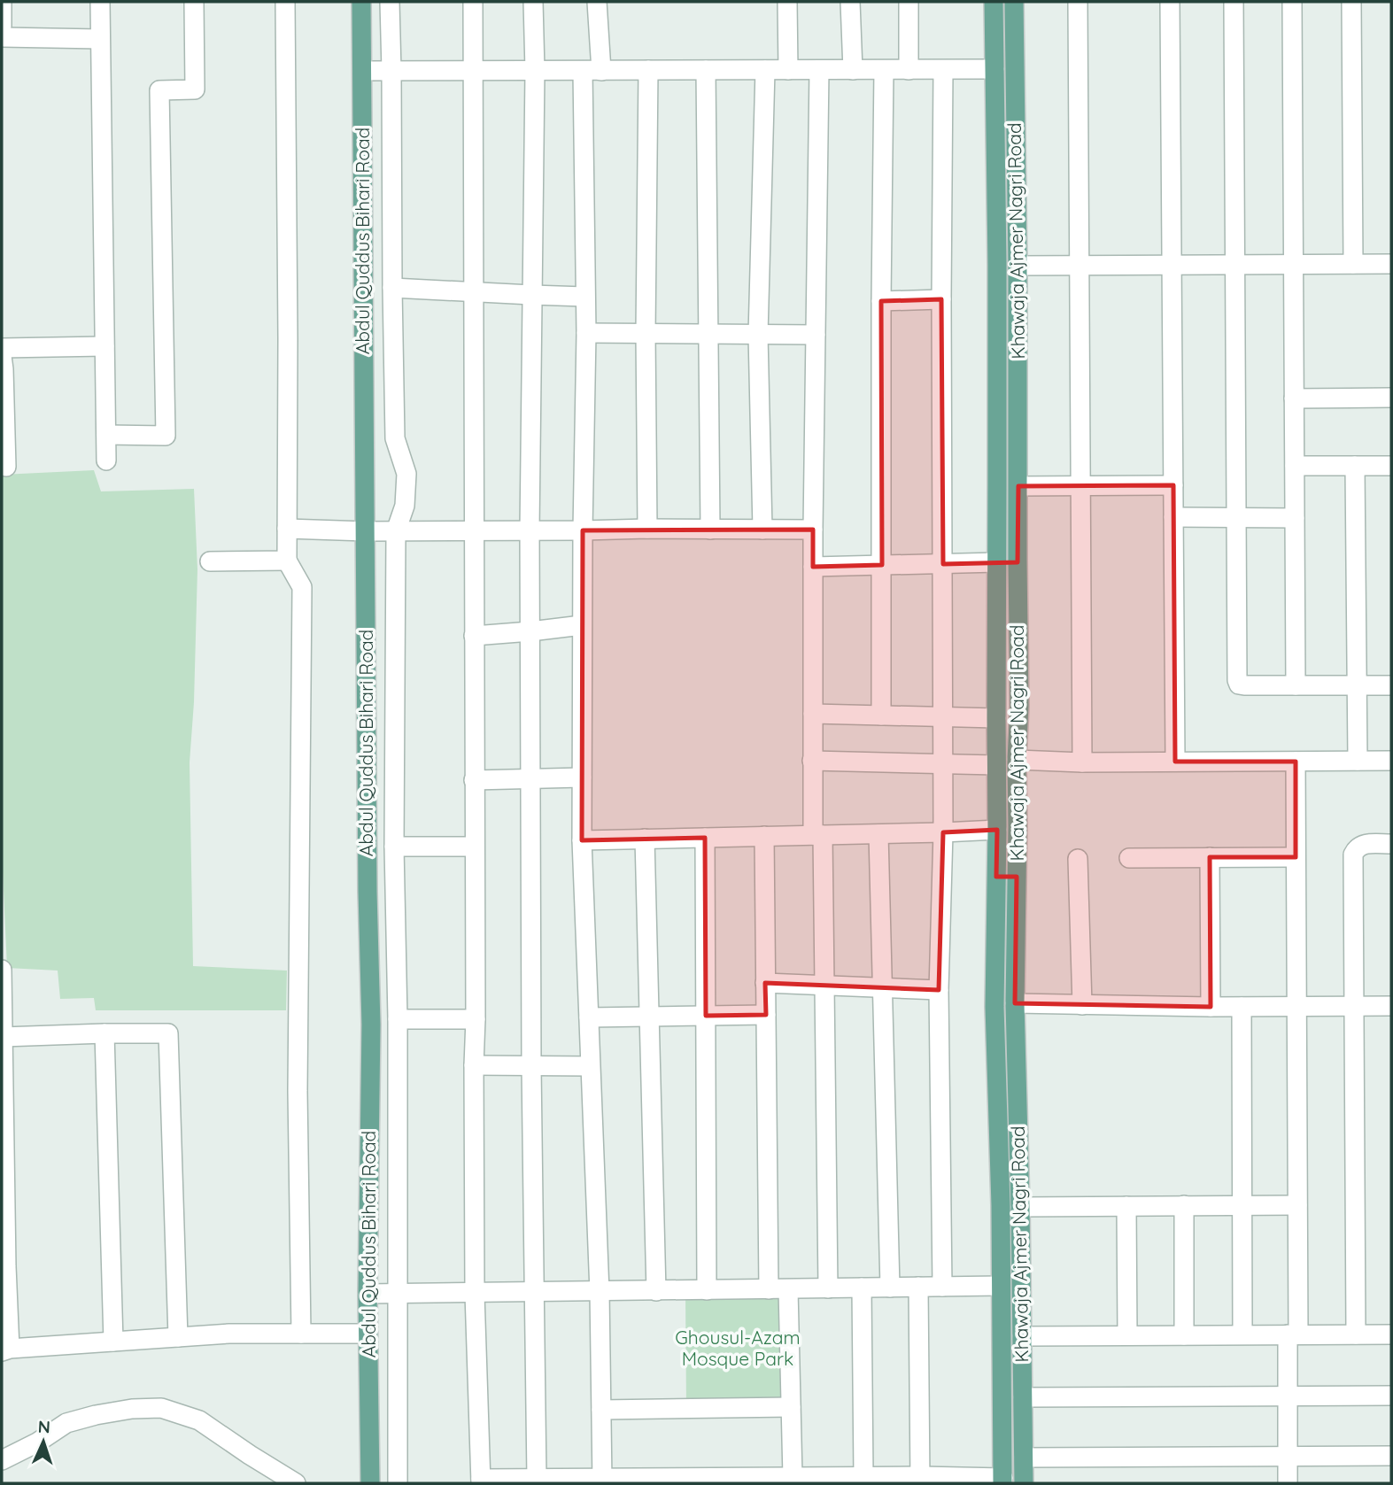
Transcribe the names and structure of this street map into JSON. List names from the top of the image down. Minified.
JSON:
{"streets":{"main road":["Abdul Quddus Bihari Road","Khawaja Ajmer Nagri Road"]},"parks":["Ghousul-Azam Mosque Park"],"north":"top"}
